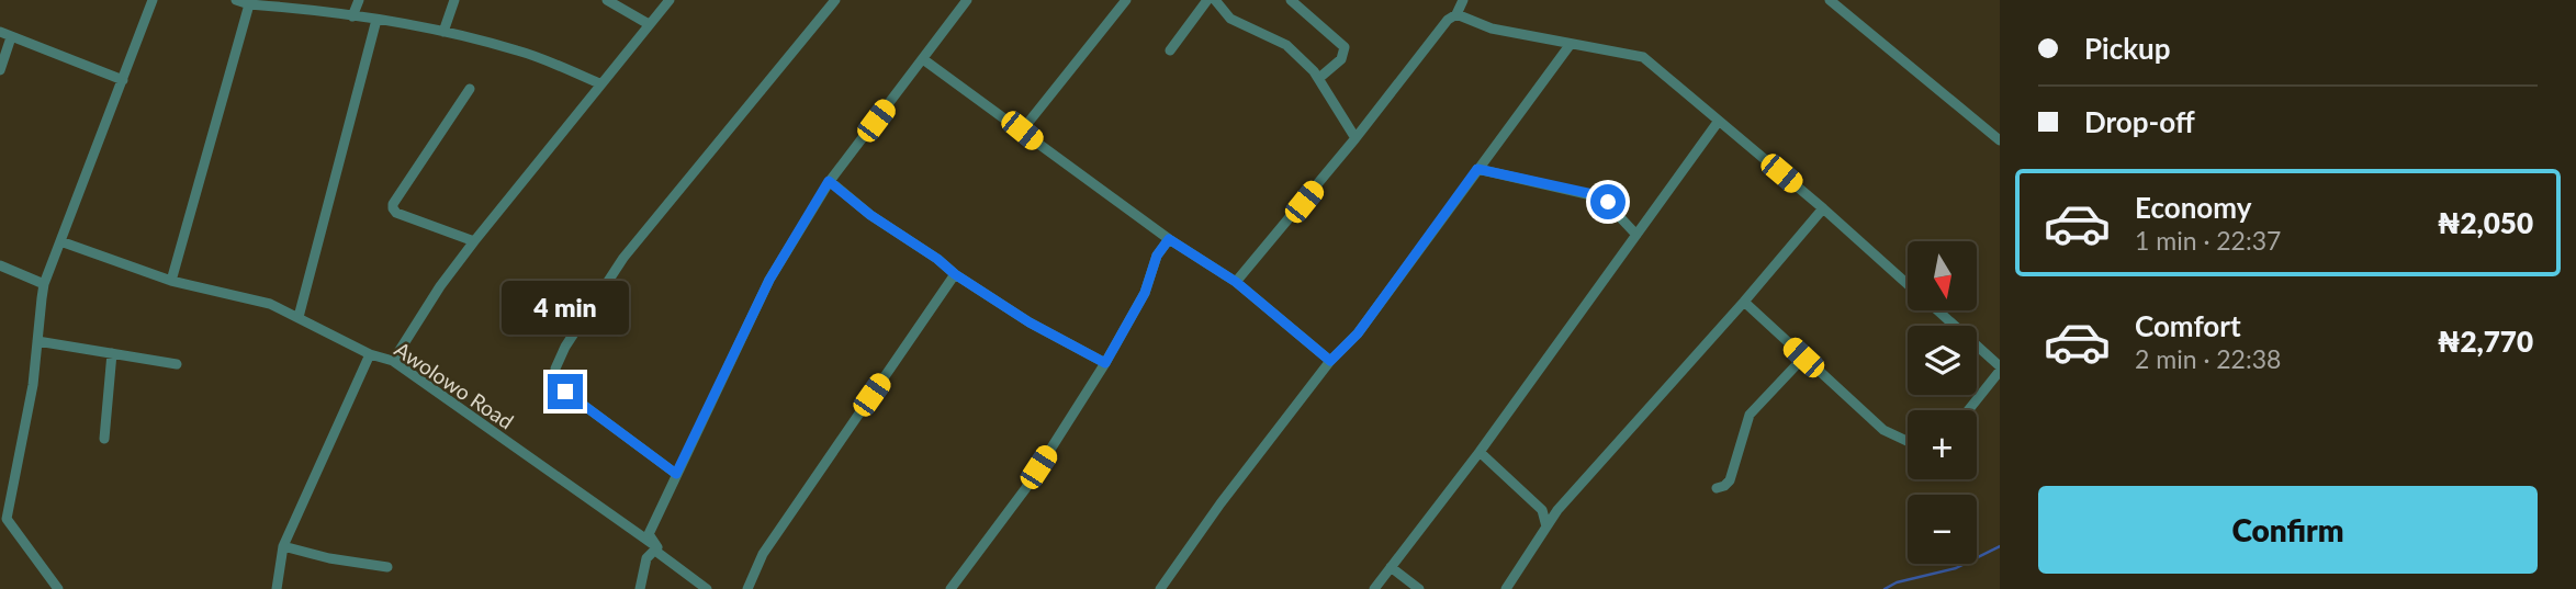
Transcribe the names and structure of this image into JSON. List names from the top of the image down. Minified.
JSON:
{"streets":{"street":["Awolowo Road"]},"north":"bottom","page":{"banner":["Pickup","Drop-off"],"list":[{"name":"Economy","note":"1 min · 22:37","value":"₦2,050"},{"name":"Comfort","note":"2 min · 22:38","value":"₦2,770"}],"map_buttons":["+","−"],"bubble":"4 min","buttons":"Confirm"}}
